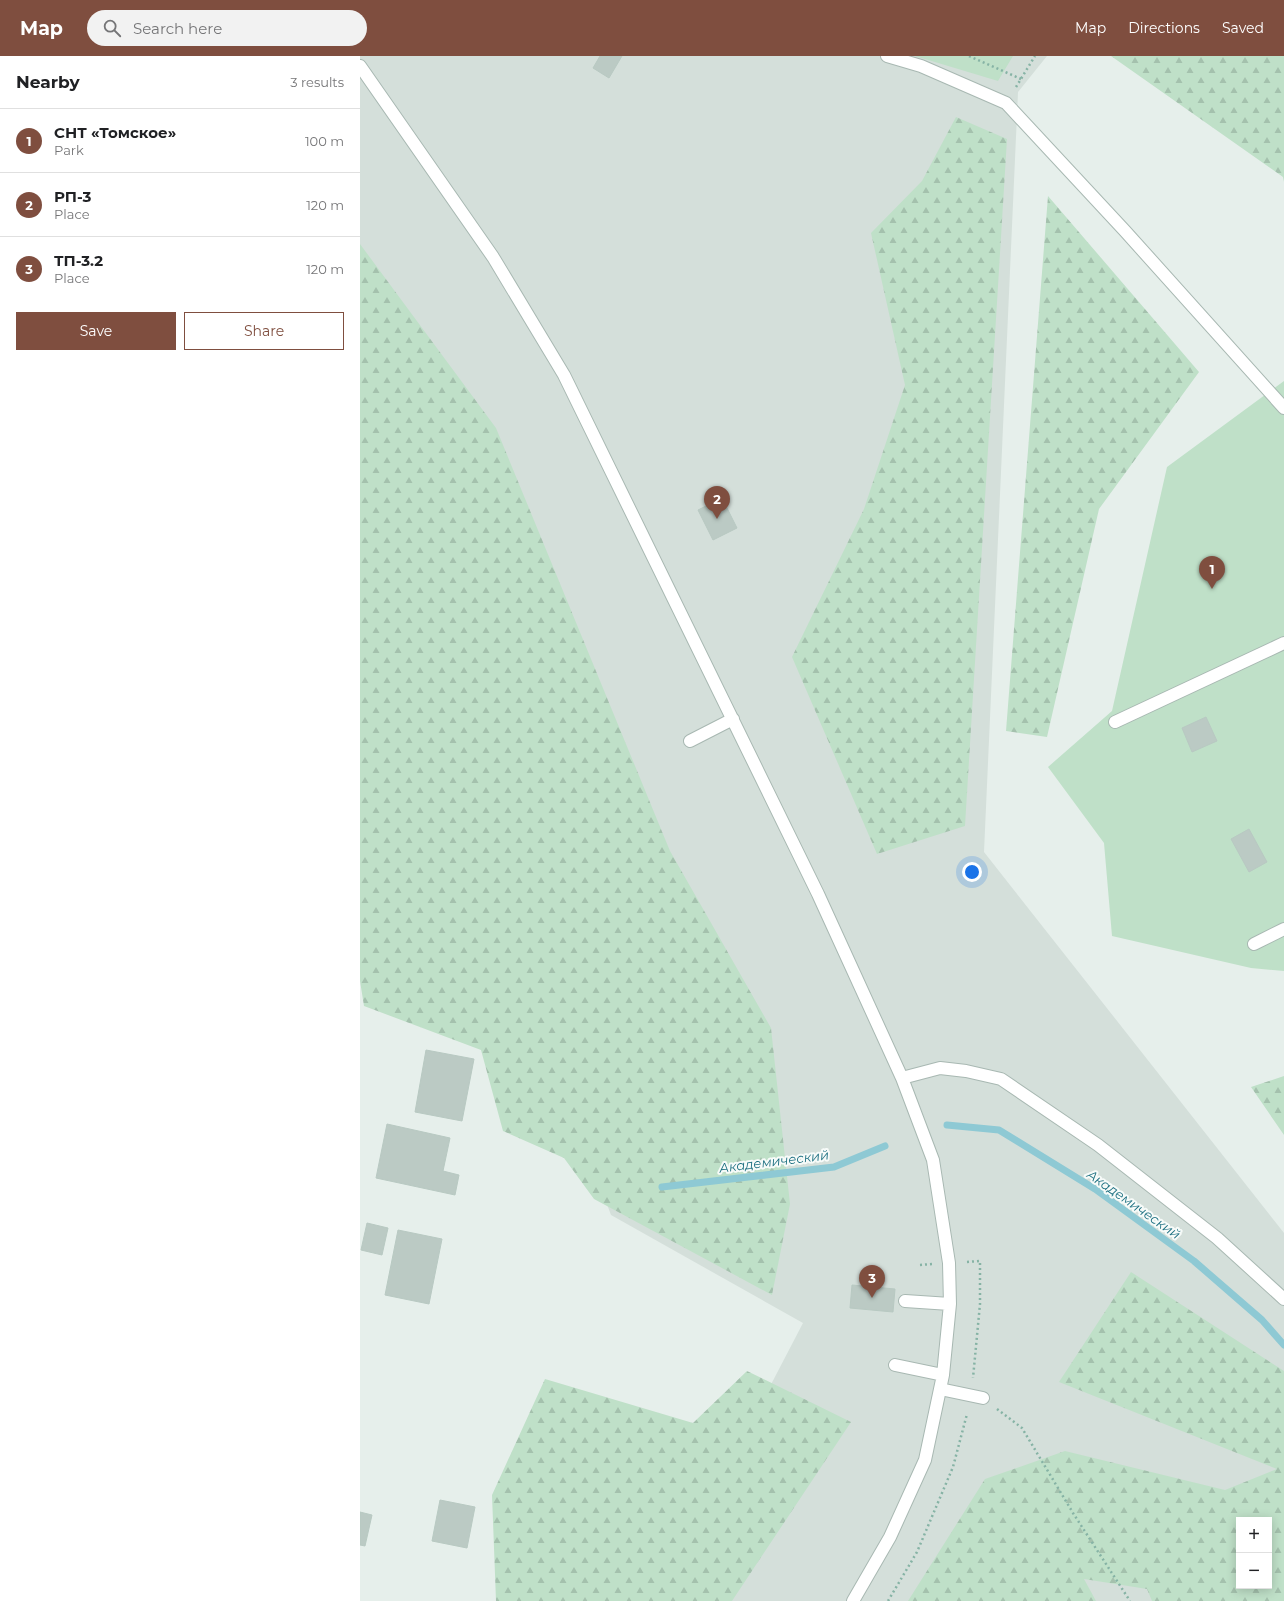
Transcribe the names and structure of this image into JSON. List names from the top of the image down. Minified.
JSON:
{"water":["Академический"],"page":{"header":"Map","search":"Search here","nav":["Map","Directions","Saved"],"heading":["Nearby","3 results"],"list":[{"mark":"1","name":"СНТ «Томское»","note":"Park","value":"100 m"},{"mark":"2","name":"РП-3","note":"Place","value":"120 m"},{"mark":"3","name":"ТП-3.2","note":"Place","value":"120 m"}],"buttons":["Save","Share"],"pins":["2","1","3"],"map_buttons":["+","−"]}}
